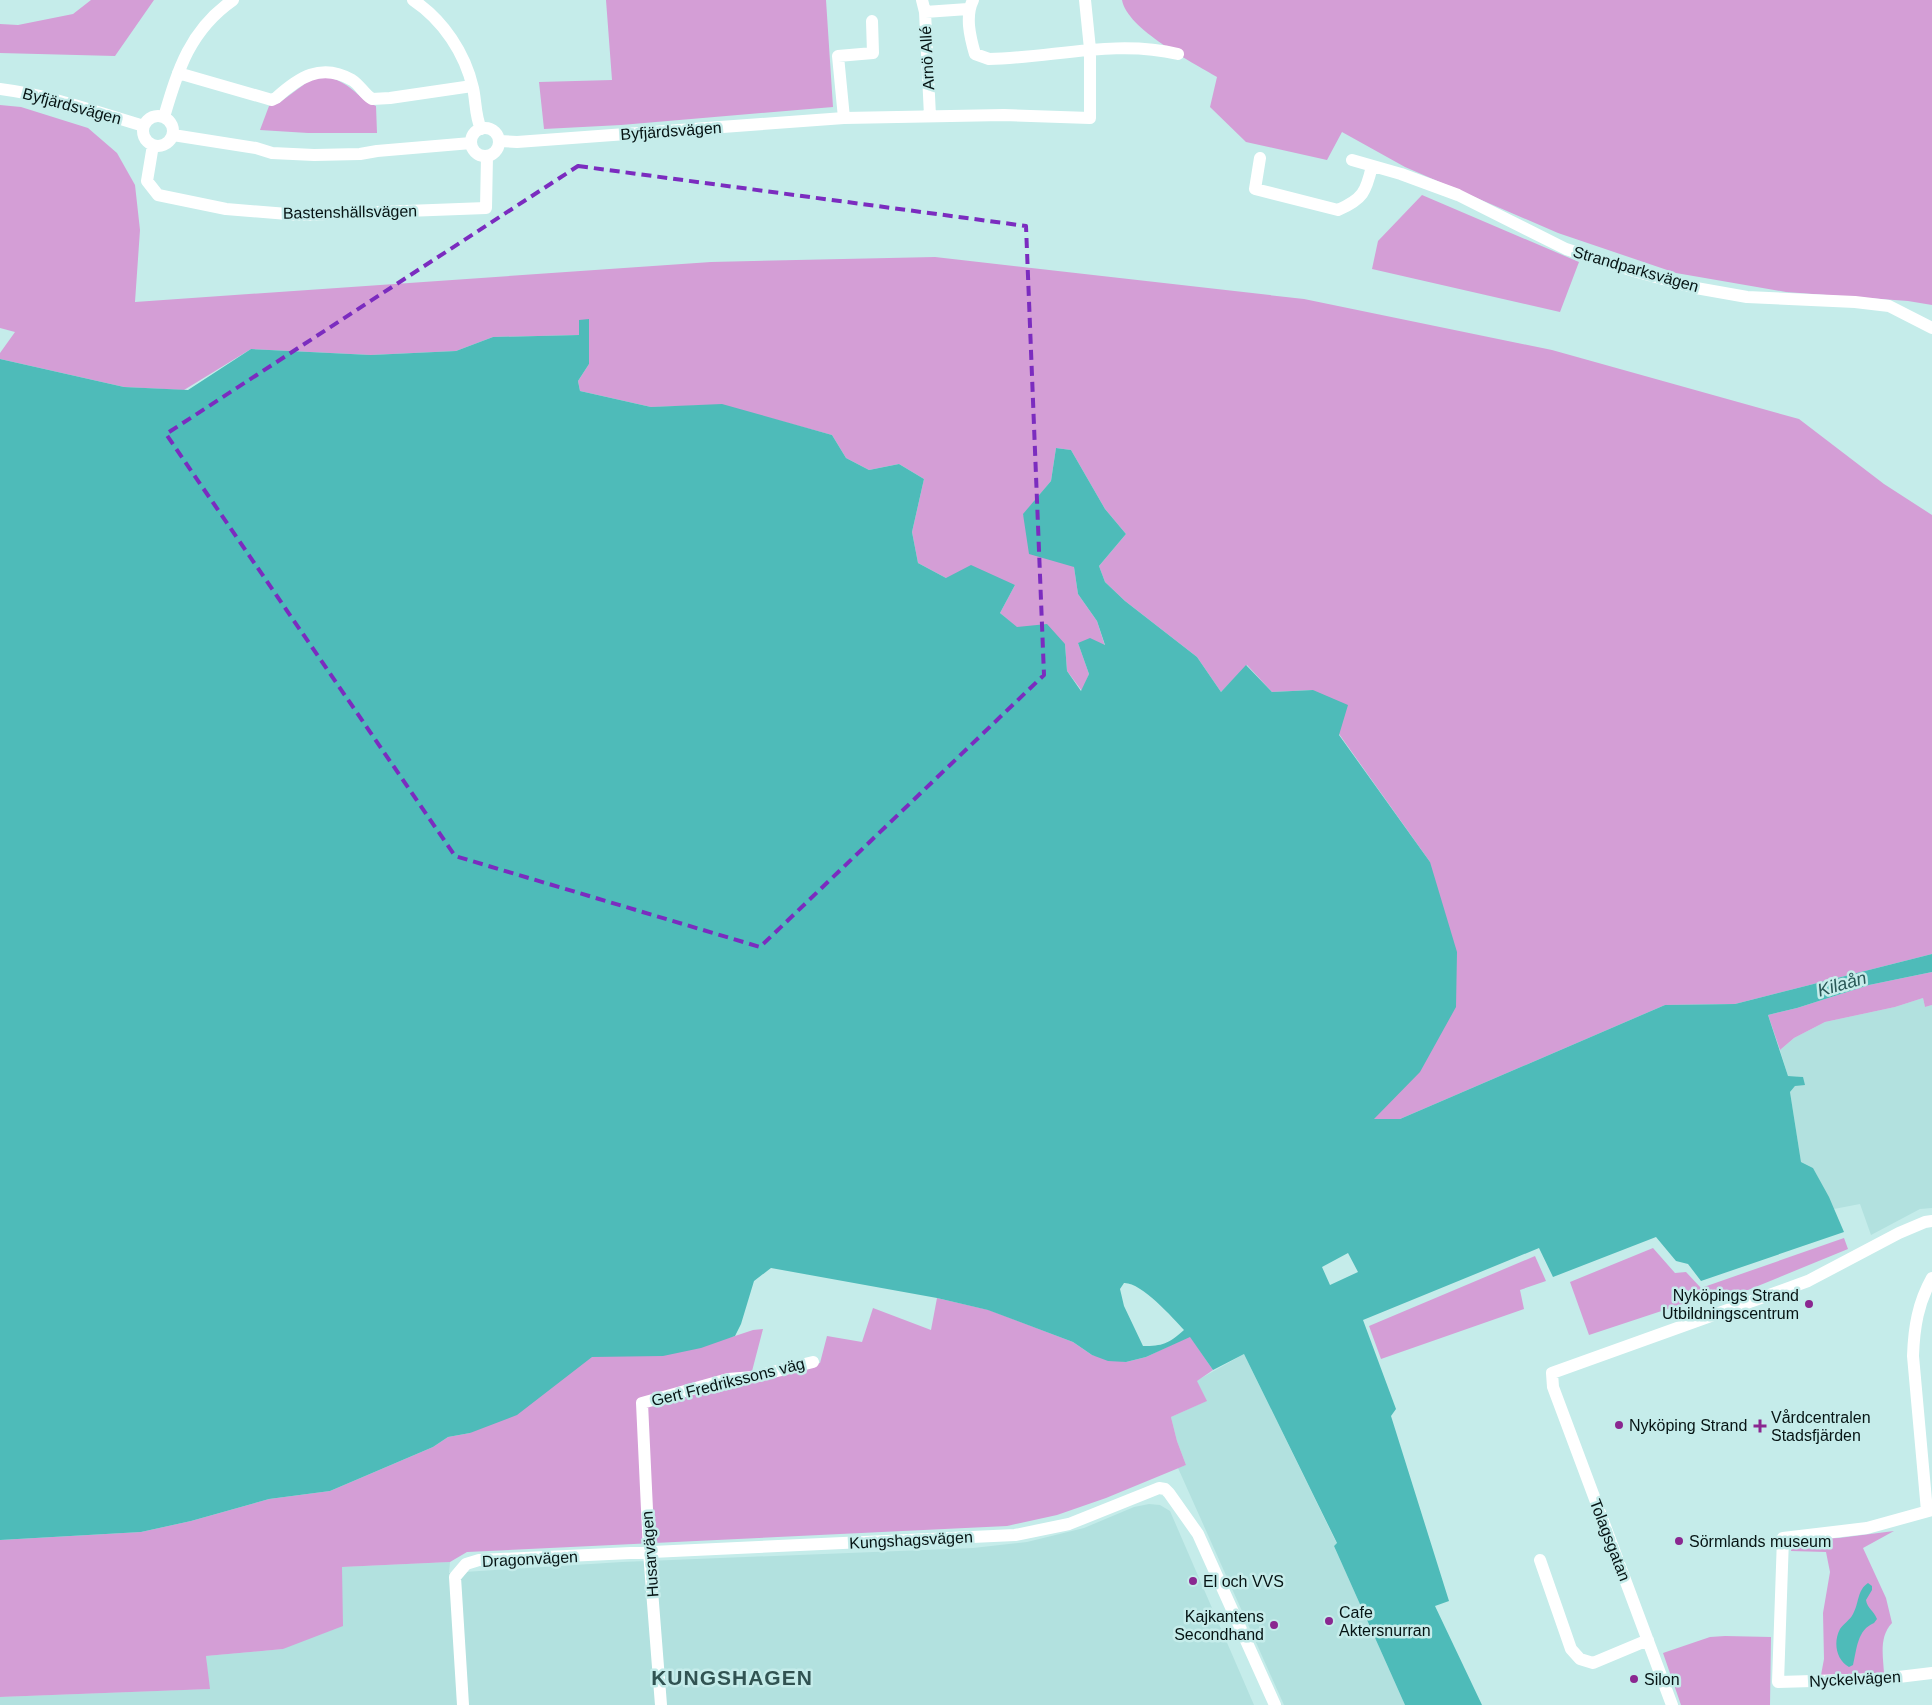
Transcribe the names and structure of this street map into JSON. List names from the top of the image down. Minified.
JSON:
{"streets":{"street":["Arnö Allé","Byfjärdsvägen","Bastenshällsvägen","Strandparksvägen","Gert Fredrikssons väg","Kungshagsvägen","Tolagsgatan","Husarvägen","Dragonvägen","Nyckelvägen"]},"crossings":[["Arnö Allé","Byfjärdsvägen"],["Byfjärdsvägen","Bastenshällsvägen"],["Gert Fredrikssons väg","Husarvägen"],["Kungshagsvägen","Husarvägen"],["Kungshagsvägen","Dragonvägen"],["Husarvägen","Dragonvägen"]],"districts":["KUNGSHAGEN"],"water":["Kilaån"],"places":{"other":["Nyköpings Strand Utbildningscentrum","Nyköping Strand","Sörmlands museum","El och VVS","Cafe Aktersnurran","Kajkantens Secondhand","Silon"],"health":["Vårdcentralen Stadsfjärden"]}}
